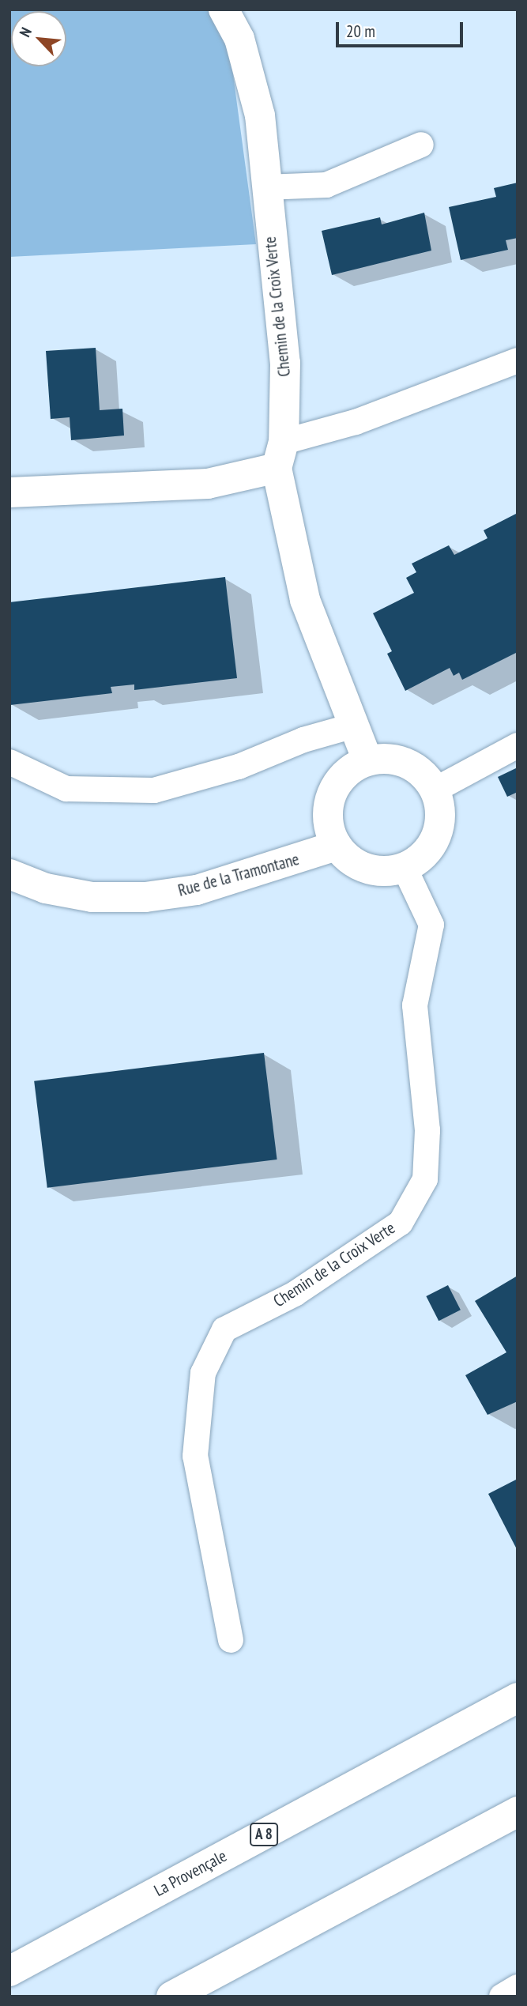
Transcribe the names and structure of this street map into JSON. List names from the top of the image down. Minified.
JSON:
{"streets":{"main road":["Chemin de la Croix Verte","Rue de la Tramontane","A 8","La Provençale"]},"crossings":[["Chemin de la Croix Verte","Rue de la Tramontane"]],"scale_bar":"20 m","north":"top left"}
